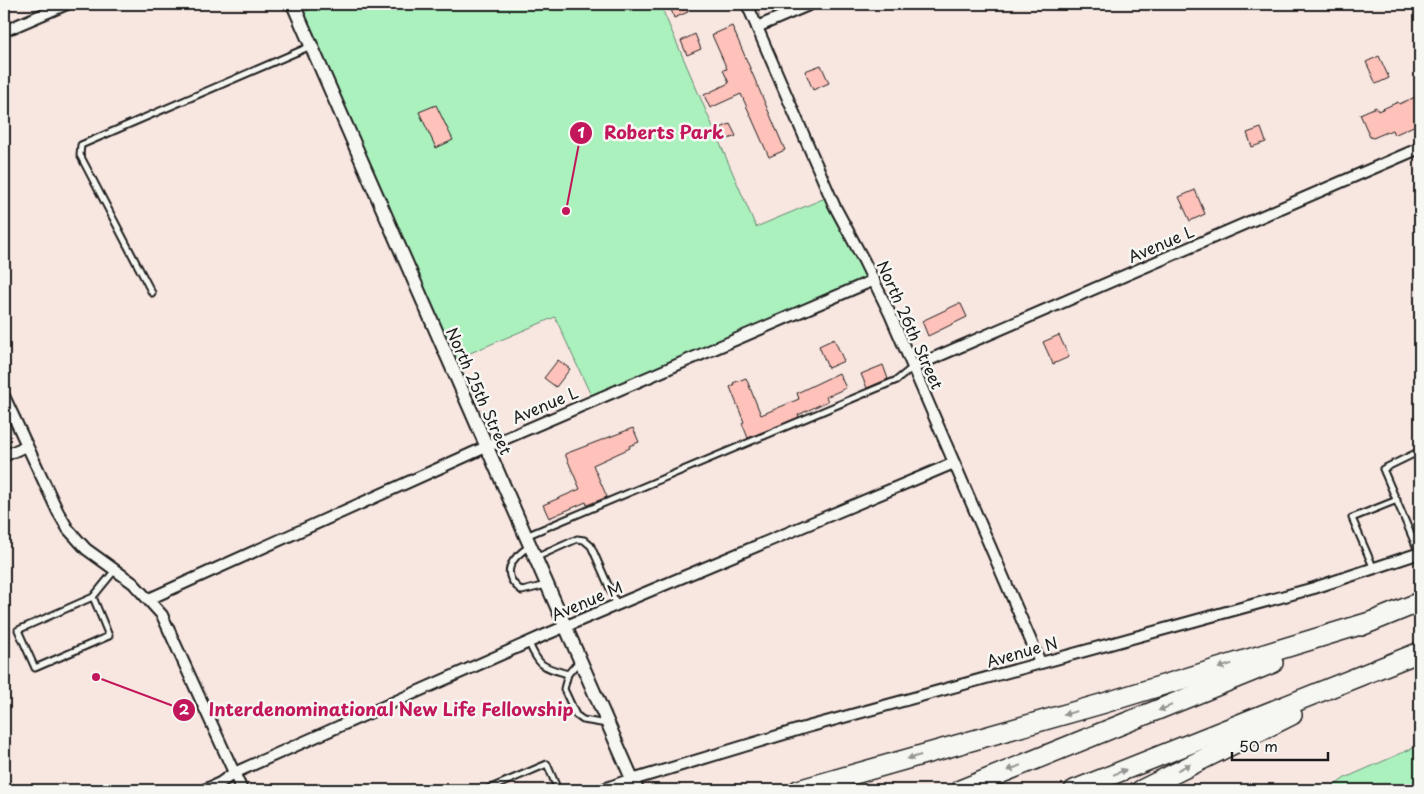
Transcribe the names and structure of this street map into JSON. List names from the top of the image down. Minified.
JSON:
{"streets":{"street":["Avenue L","North 26th Street","North 25th Street","Avenue M","Avenue N"]},"crossings":[["Avenue L","North 26th Street"],["Avenue L","North 25th Street"],["North 26th Street","Avenue M"],["North 26th Street","Avenue N"],["North 25th Street","Avenue M"],["North 25th Street","Avenue N"]],"places":["Roberts Park","Interdenominational New Life Fellowship"],"scale_bar":"50 m"}
